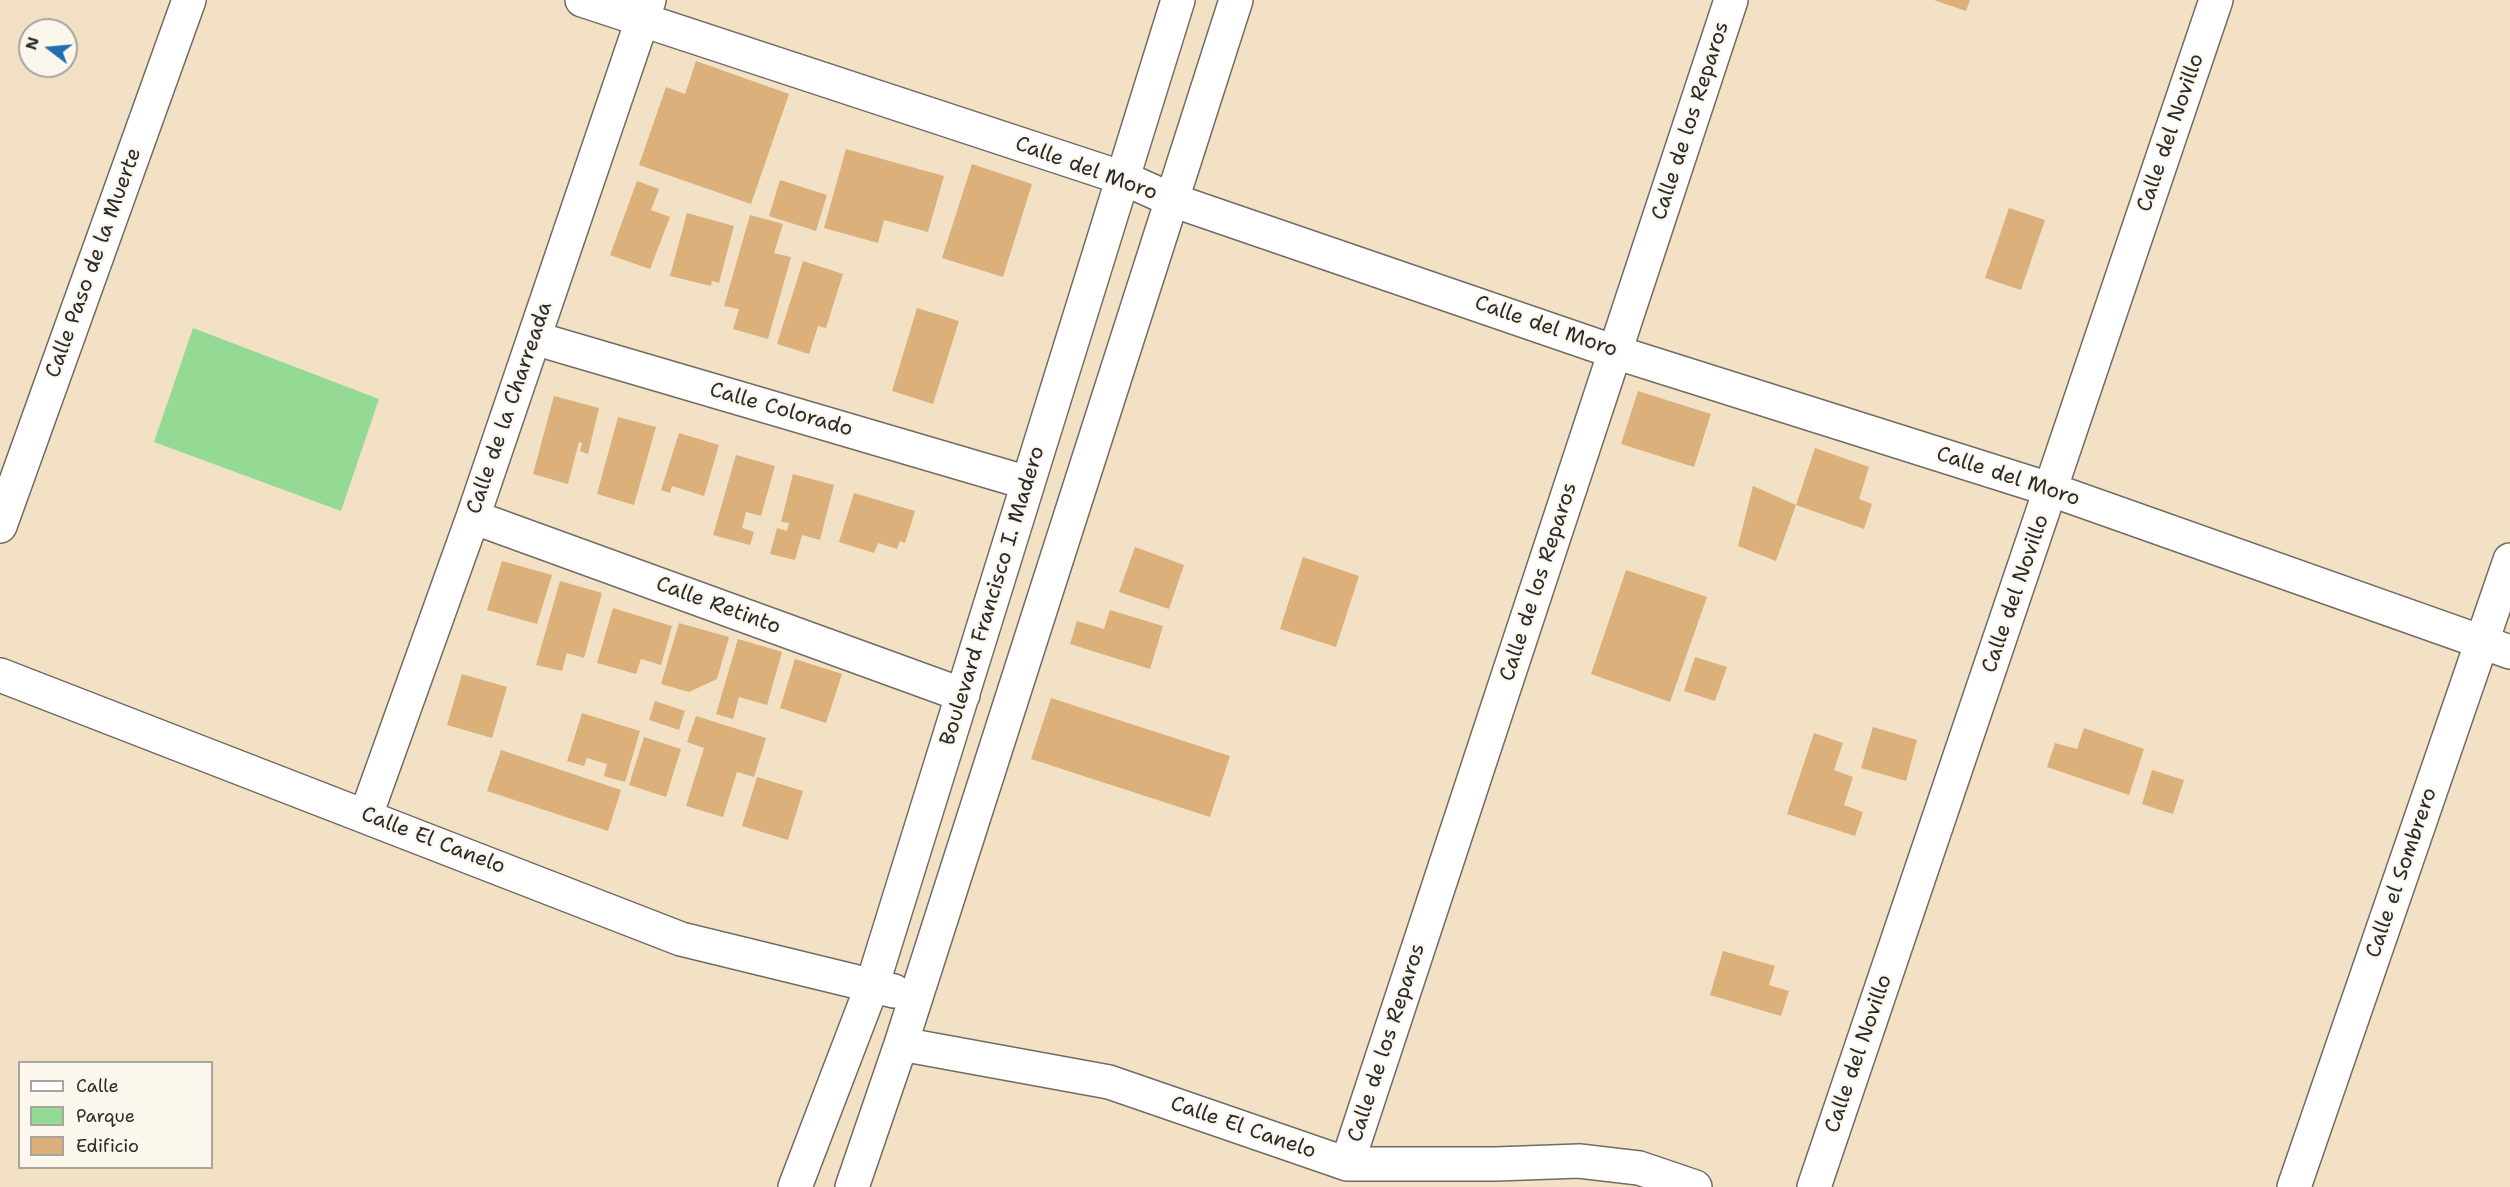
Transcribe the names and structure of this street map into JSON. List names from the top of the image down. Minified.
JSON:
{"streets":{"street":["Calle de los Reparos","Calle del Novillo","Calle del Moro","Calle Paso de la Muerte","Calle de la Charreada","Calle Colorado","Boulevard Francisco I. Madero","Calle Retinto","Calle El Canelo","Calle el Sombrero"]},"crossings":[["Calle de los Reparos","Calle del Moro"],["Calle de los Reparos","Calle El Canelo"],["Calle del Novillo","Calle del Moro"],["Calle del Moro","Calle de la Charreada"],["Calle del Moro","Boulevard Francisco I. Madero"],["Calle del Moro","Calle el Sombrero"],["Calle de la Charreada","Calle Colorado"],["Calle de la Charreada","Calle Retinto"],["Calle de la Charreada","Calle El Canelo"],["Calle Colorado","Boulevard Francisco I. Madero"],["Boulevard Francisco I. Madero","Calle Retinto"],["Boulevard Francisco I. Madero","Calle El Canelo"]],"legend":["Calle","Parque","Edificio"],"north":"left"}
